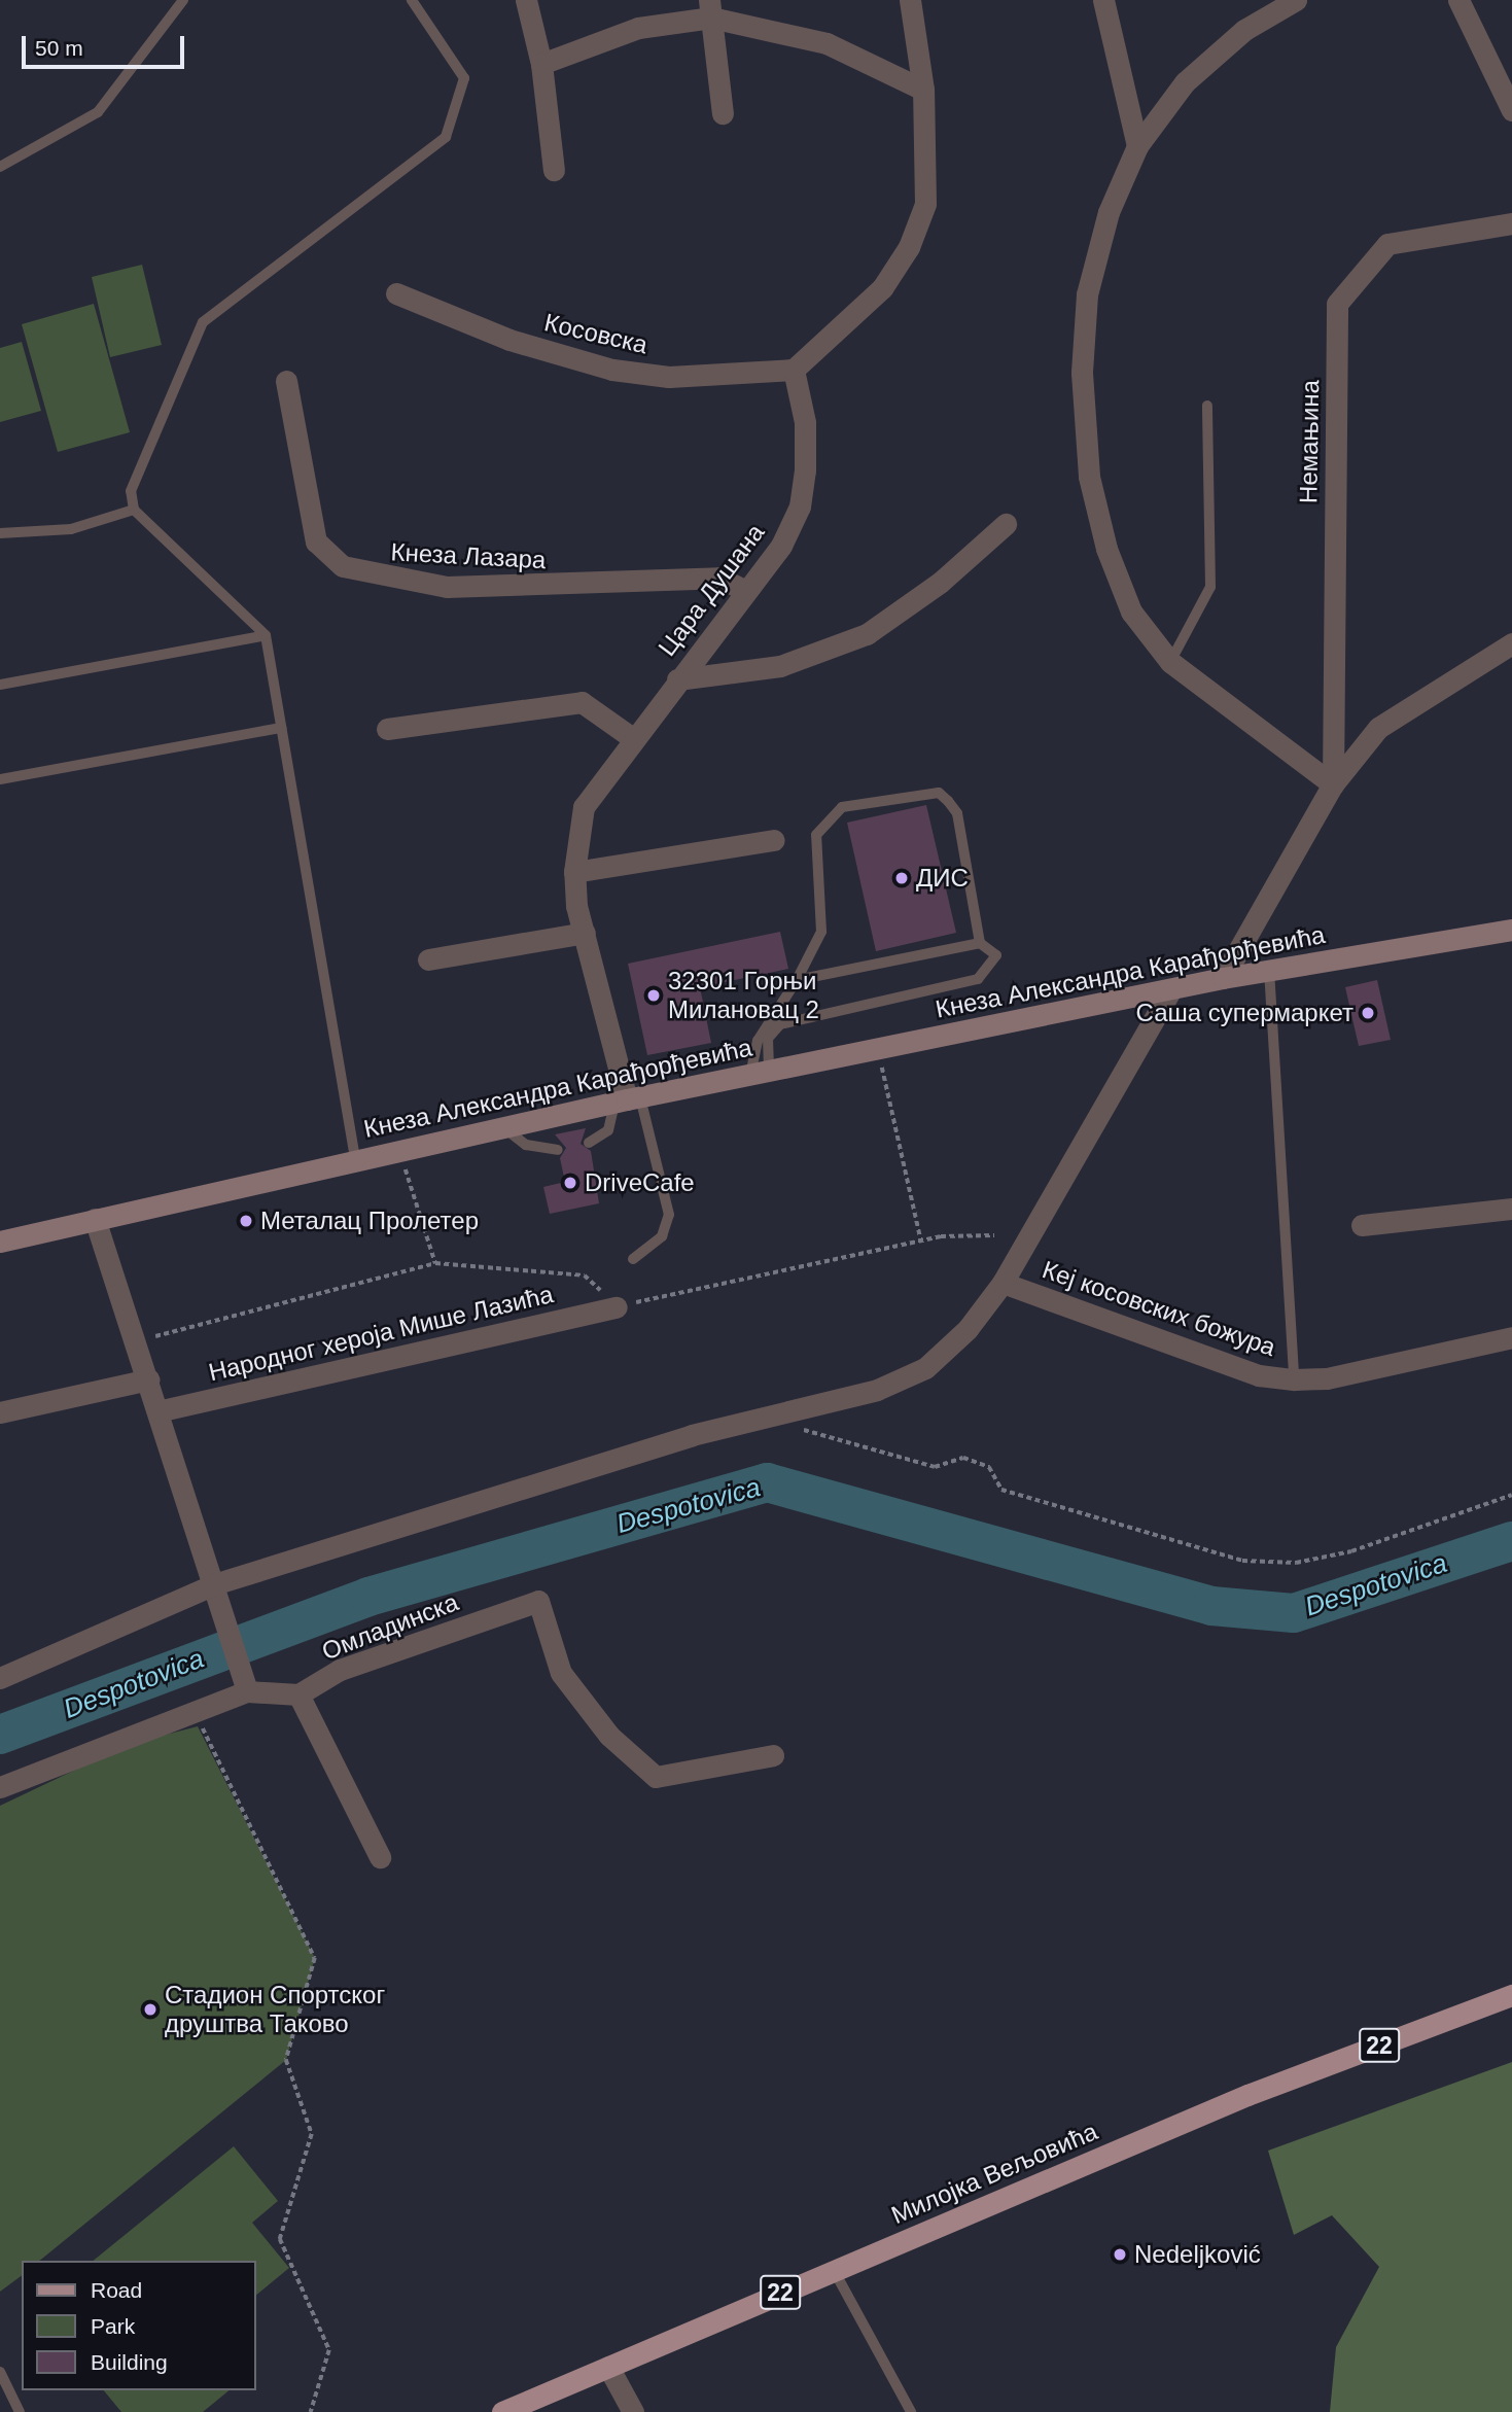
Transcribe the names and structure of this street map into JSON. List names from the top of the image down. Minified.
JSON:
{"streets":{"main road":["22","Милојка Вељовића"],"street":["Косовска","Немањина","Кнеза Лазара","Цара Душана","Кнеза Александра Карађорђевића","Кеј косовских божура","Народног хероја Мише Лазића","Омладинска"]},"crossings":[["Косовска","Цара Душана"],["Кнеза Лазара","Цара Душана"],["Цара Душана","Кнеза Александра Карађорђевића"]],"water":["Despotovica"],"places":["ДИС","32301 Горњи Милановац 2","Саша супермаркет","DriveCafe","Металац Пролетер","Стадион Спортског друштва Таково","Nedeljković"],"legend":["Road","Park","Building"],"scale_bar":"50 m"}
